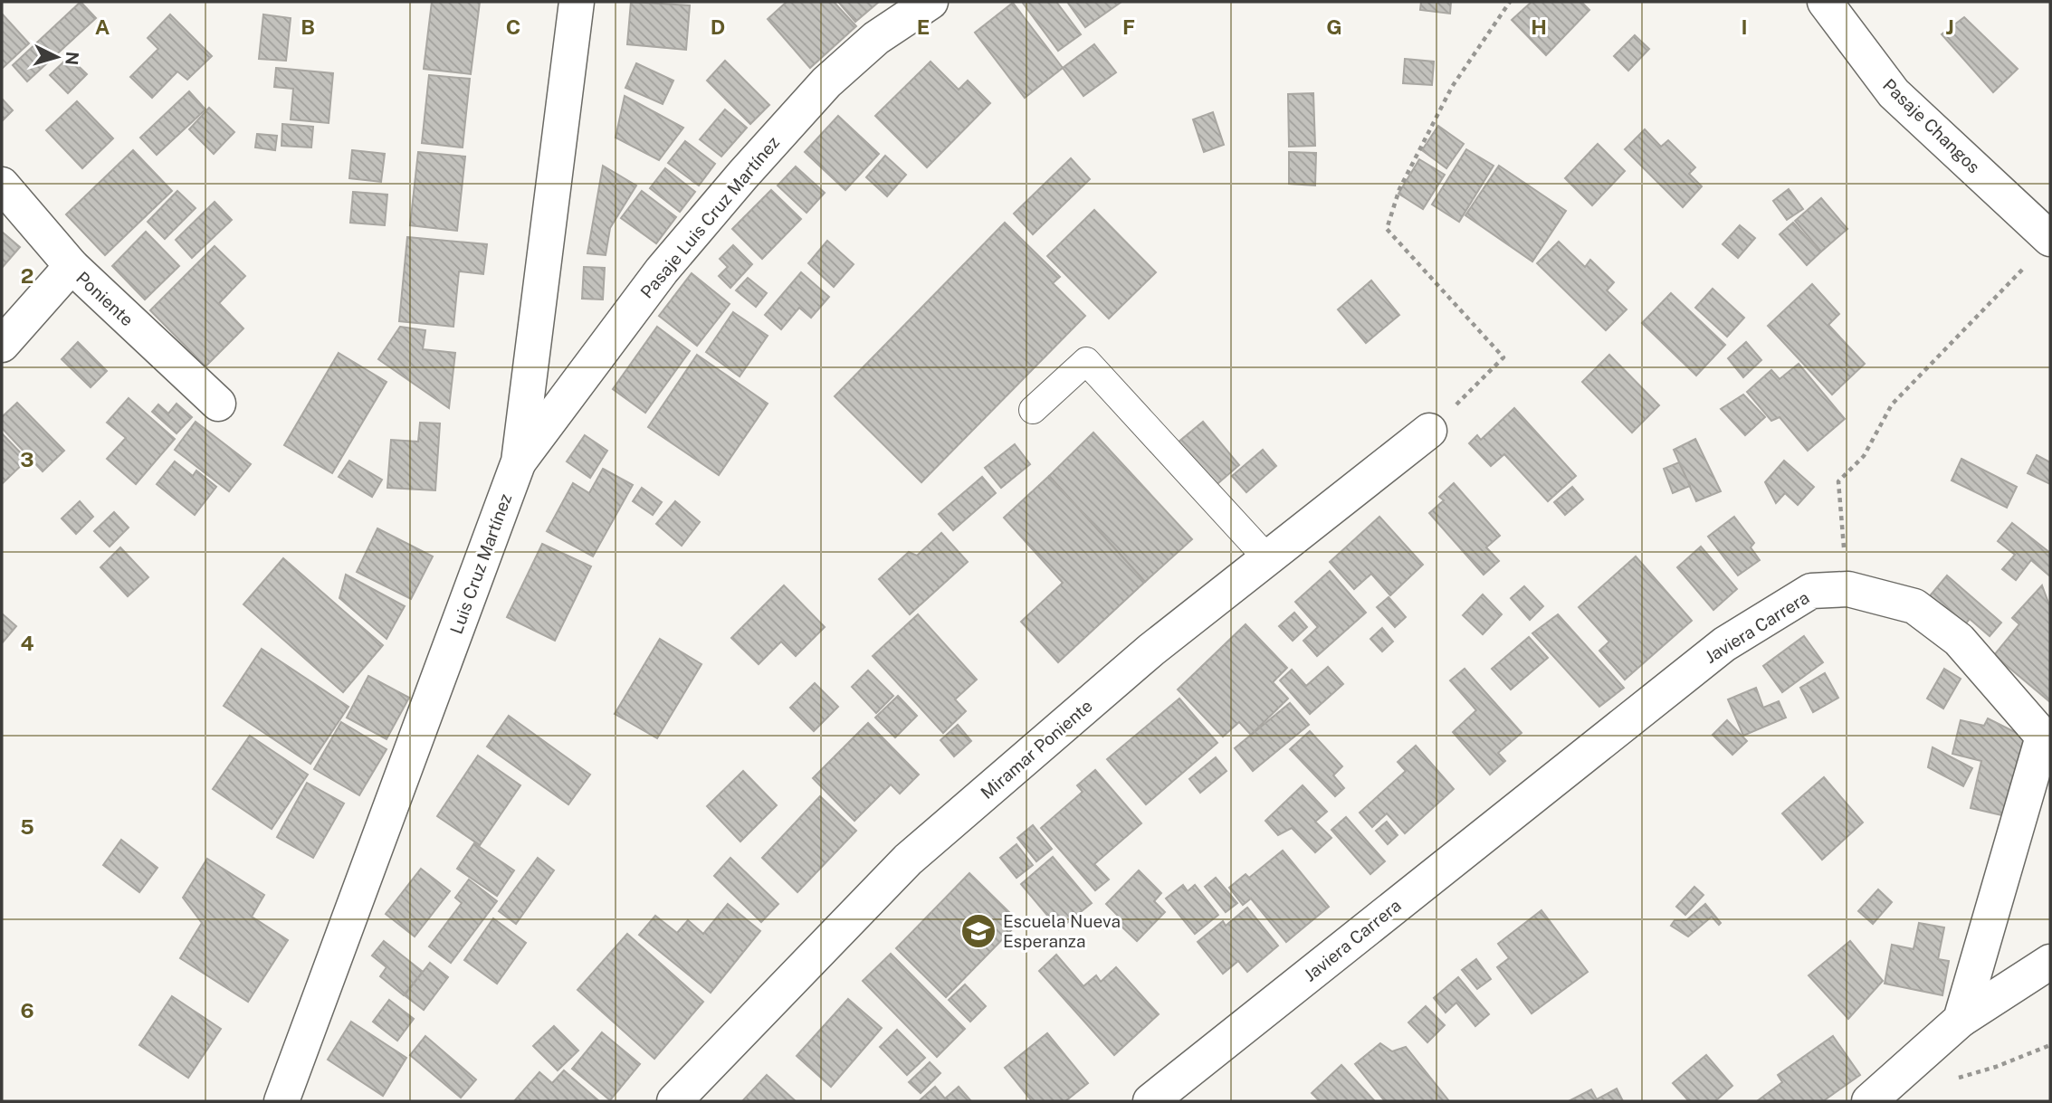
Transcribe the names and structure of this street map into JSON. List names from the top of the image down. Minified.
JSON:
{"streets":{"street":["Pasaje Changos","Pasaje Luis Cruz Martínez","Poniente","Luis Cruz Martínez","Javiera Carrera","Miramar Poniente"]},"crossings":[["Pasaje Luis Cruz Martínez","Luis Cruz Martínez"]],"places":{"school or university":["Escuela Nueva Esperanza"]},"north":"right","grid":{"columns":["A","B","C","D","E","F","G","H","I","J"],"rows":["2","3","4","5","6"]}}
